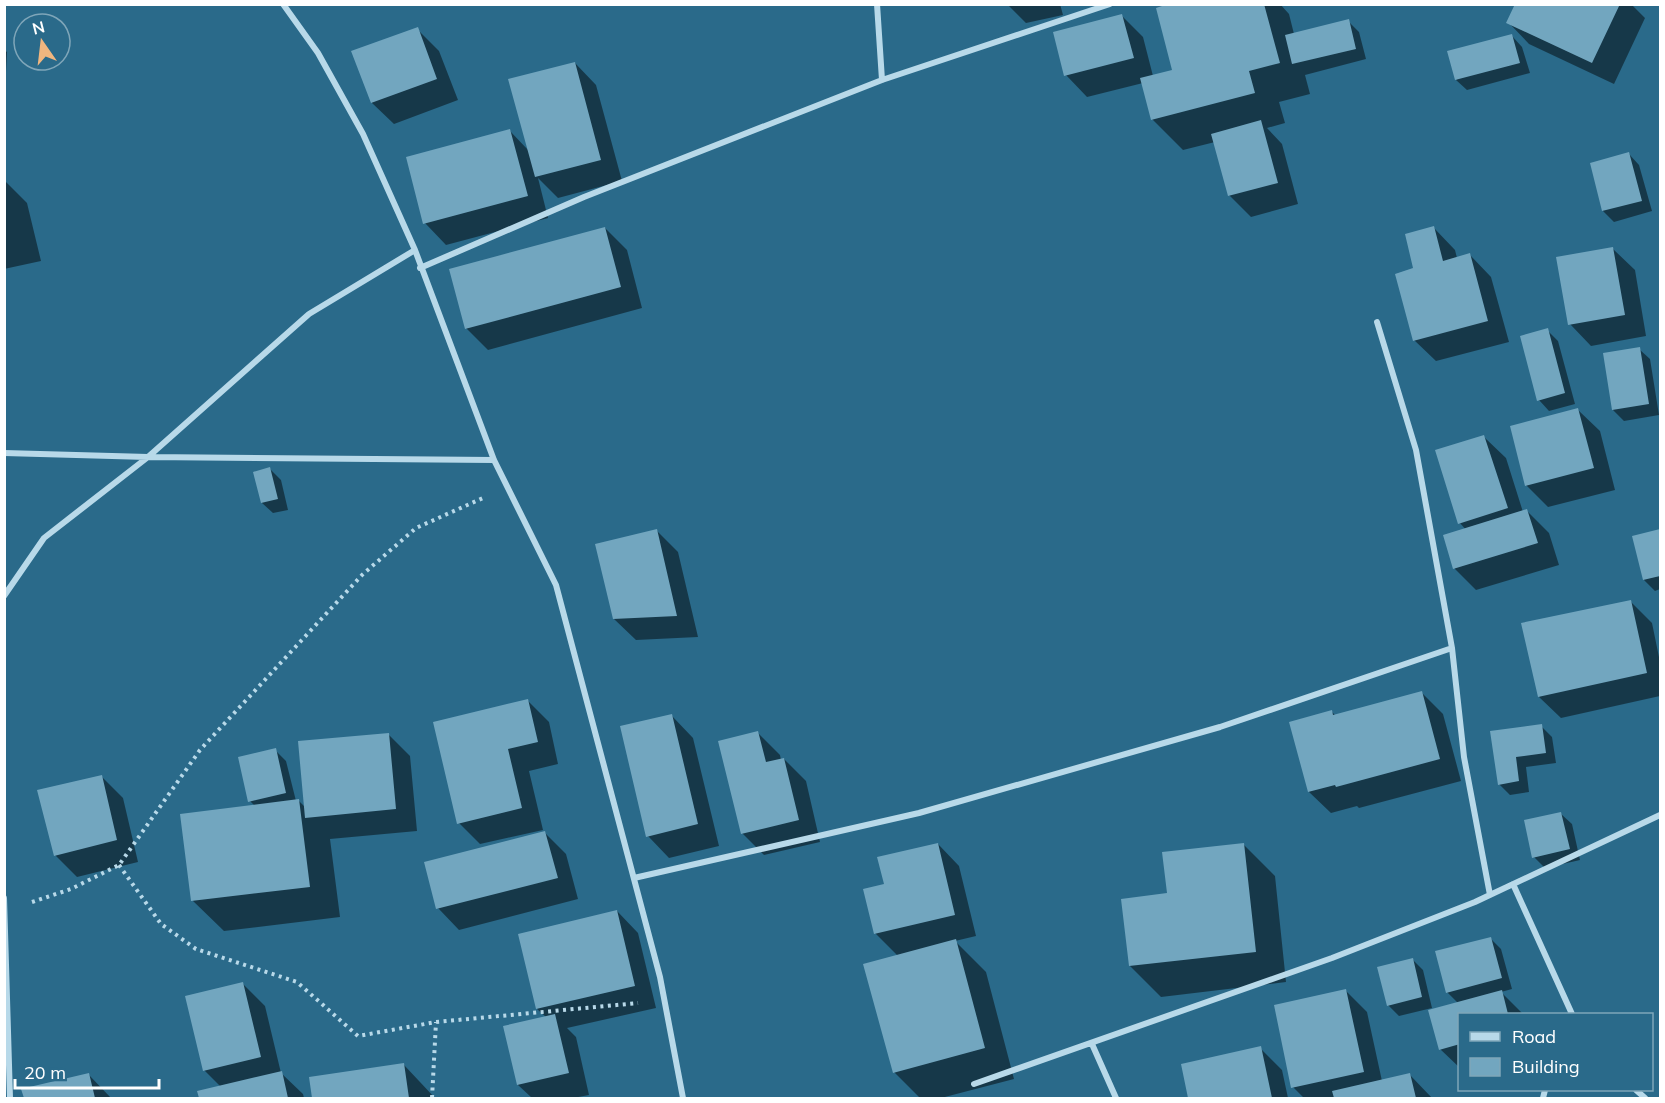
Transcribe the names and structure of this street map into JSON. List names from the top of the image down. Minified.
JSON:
{"legend":["Road","Building"],"scale_bar":"20 m","north":"top"}
